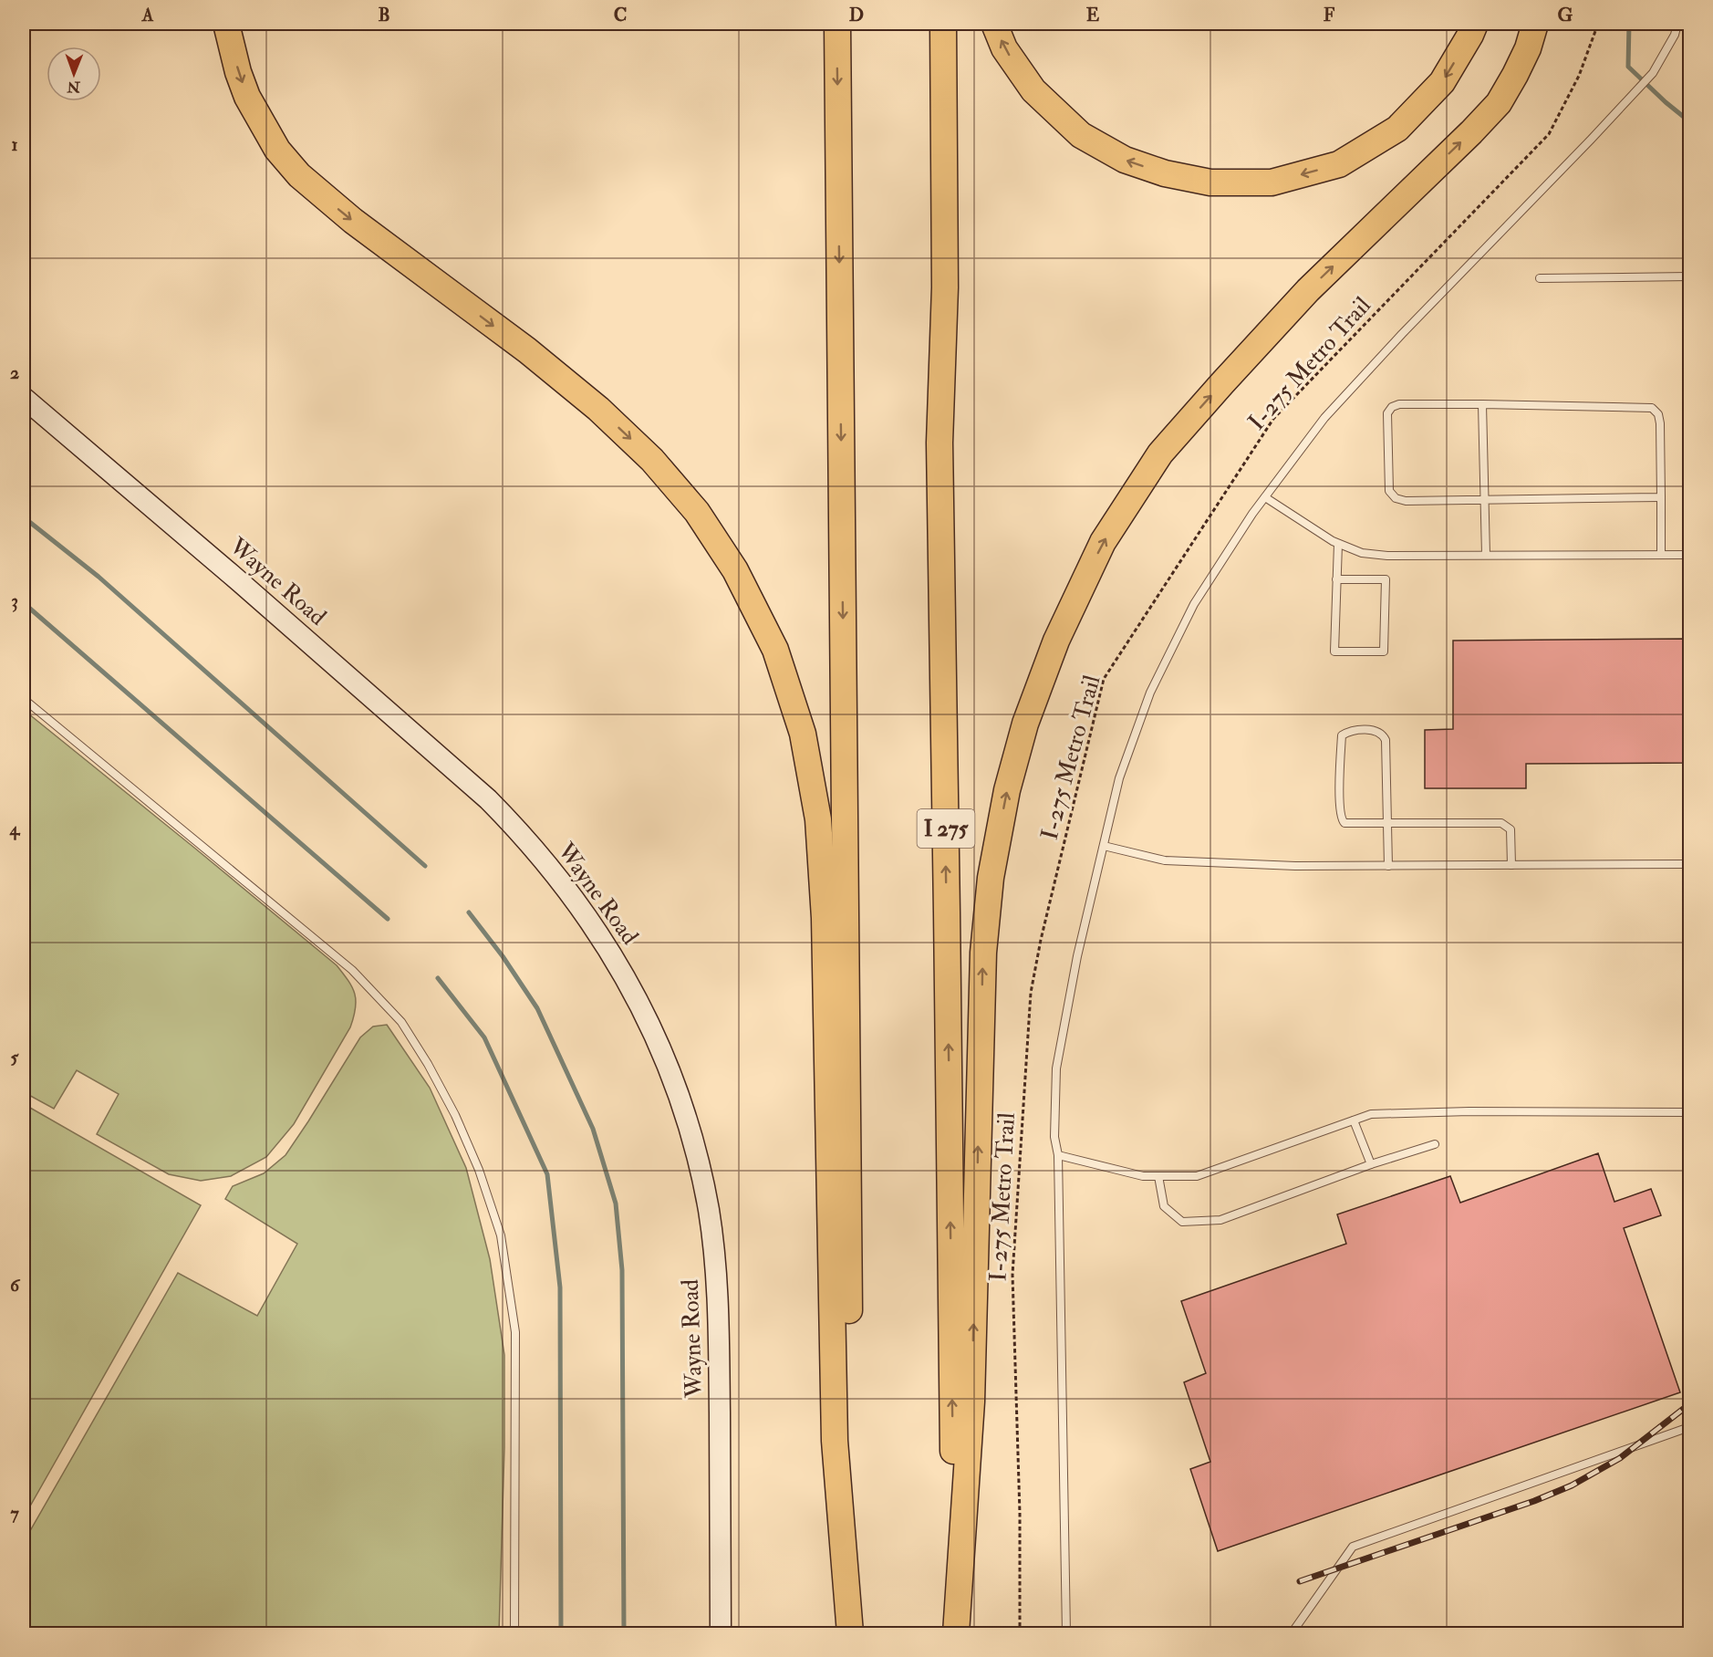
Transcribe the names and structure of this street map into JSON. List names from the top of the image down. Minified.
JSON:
{"streets":{"highway":["I 275"],"main road":["Wayne Road"],"path":["I-275 Metro Trail"]},"north":"bottom","grid":{"columns":["A","B","C","D","E","F","G"],"rows":["1","2","3","4","5","6","7"]}}
